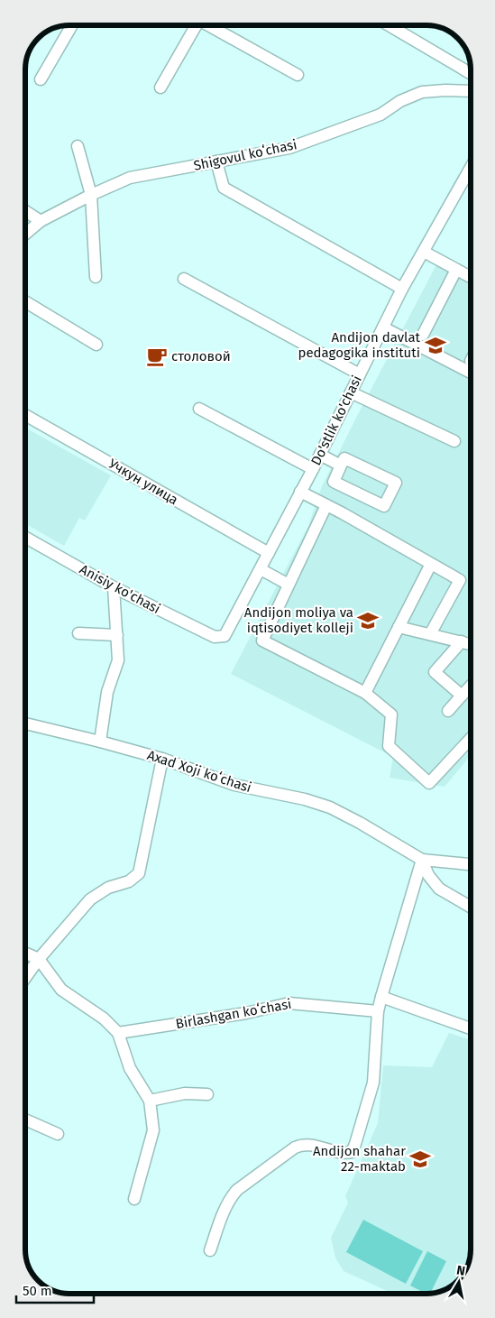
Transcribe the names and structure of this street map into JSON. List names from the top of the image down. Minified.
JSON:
{"streets":{"street":["Shigovul koʻchasi","Do'stlik ko'chasi","Учкун улица","Anisiy ko'chasi","Axad Xoji koʻchasi","Birlashgan koʻchasi"]},"crossings":[["Do'stlik ko'chasi","Учкун улица"],["Do'stlik ko'chasi","Anisiy ko'chasi"]],"places":{"school or university":["Andijon davlat pedagogika instituti","Andijon moliya va iqtisodiyet kolleji","Andijon shahar 22-maktab"],"cafe":["столовой"]},"scale_bar":"50 m","north":"top"}
